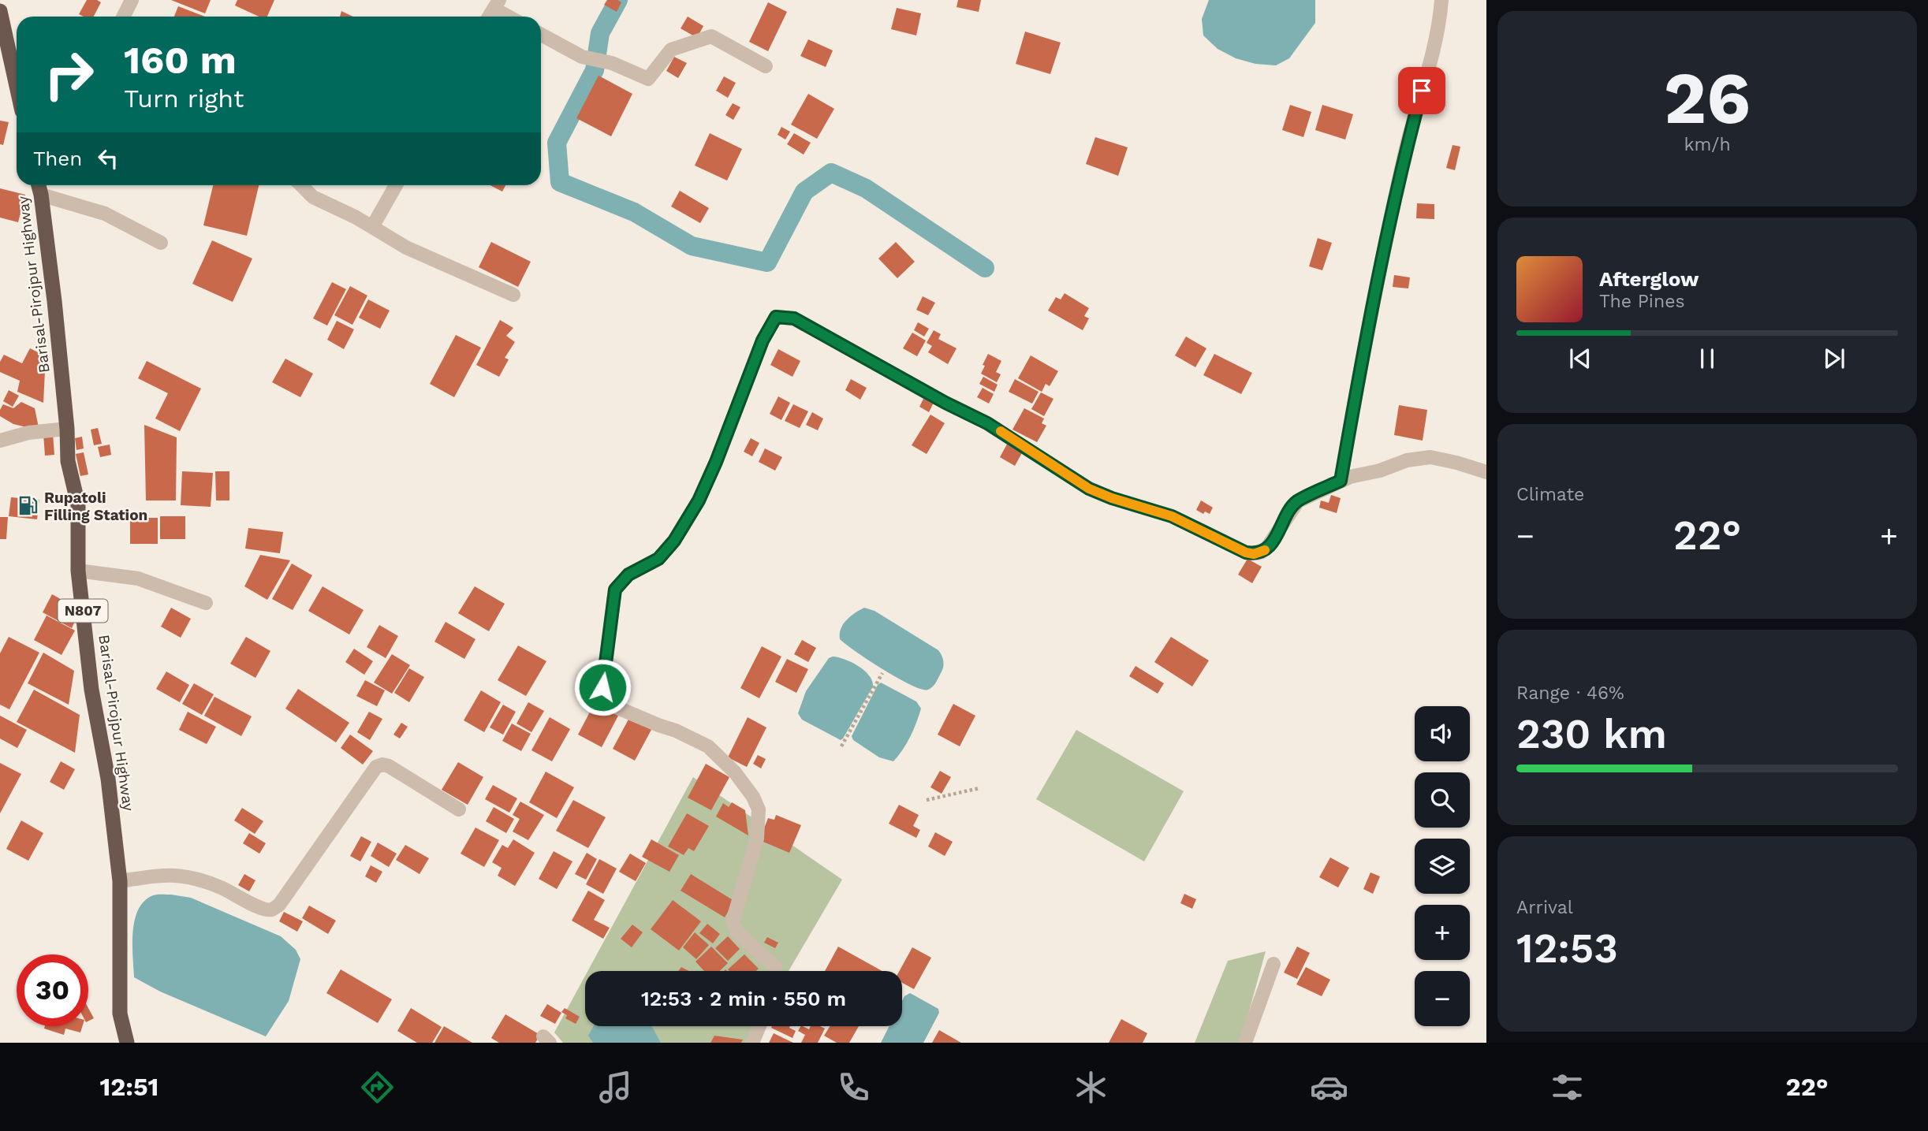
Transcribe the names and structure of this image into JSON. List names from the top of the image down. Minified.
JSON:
{"streets":{"highway":["Barisal-Pirojpur Highway","N807"]},"places":{"fuel station":["Rupatoli Filling Station"]},"page":{"tile":[["26","km/h"],"Climate",["Range · 46%","230 km"],["Arrival","12:53"]],"turn":["160 m","Turn right"],"then":"Then","song":["Afterglow","The Pines"],"heat":["−","22°","+"],"map_buttons":["+","−"],"limit":"30","trip":"12:53 · 2 min · 550 m","tabs":["12:51","22°"]}}
